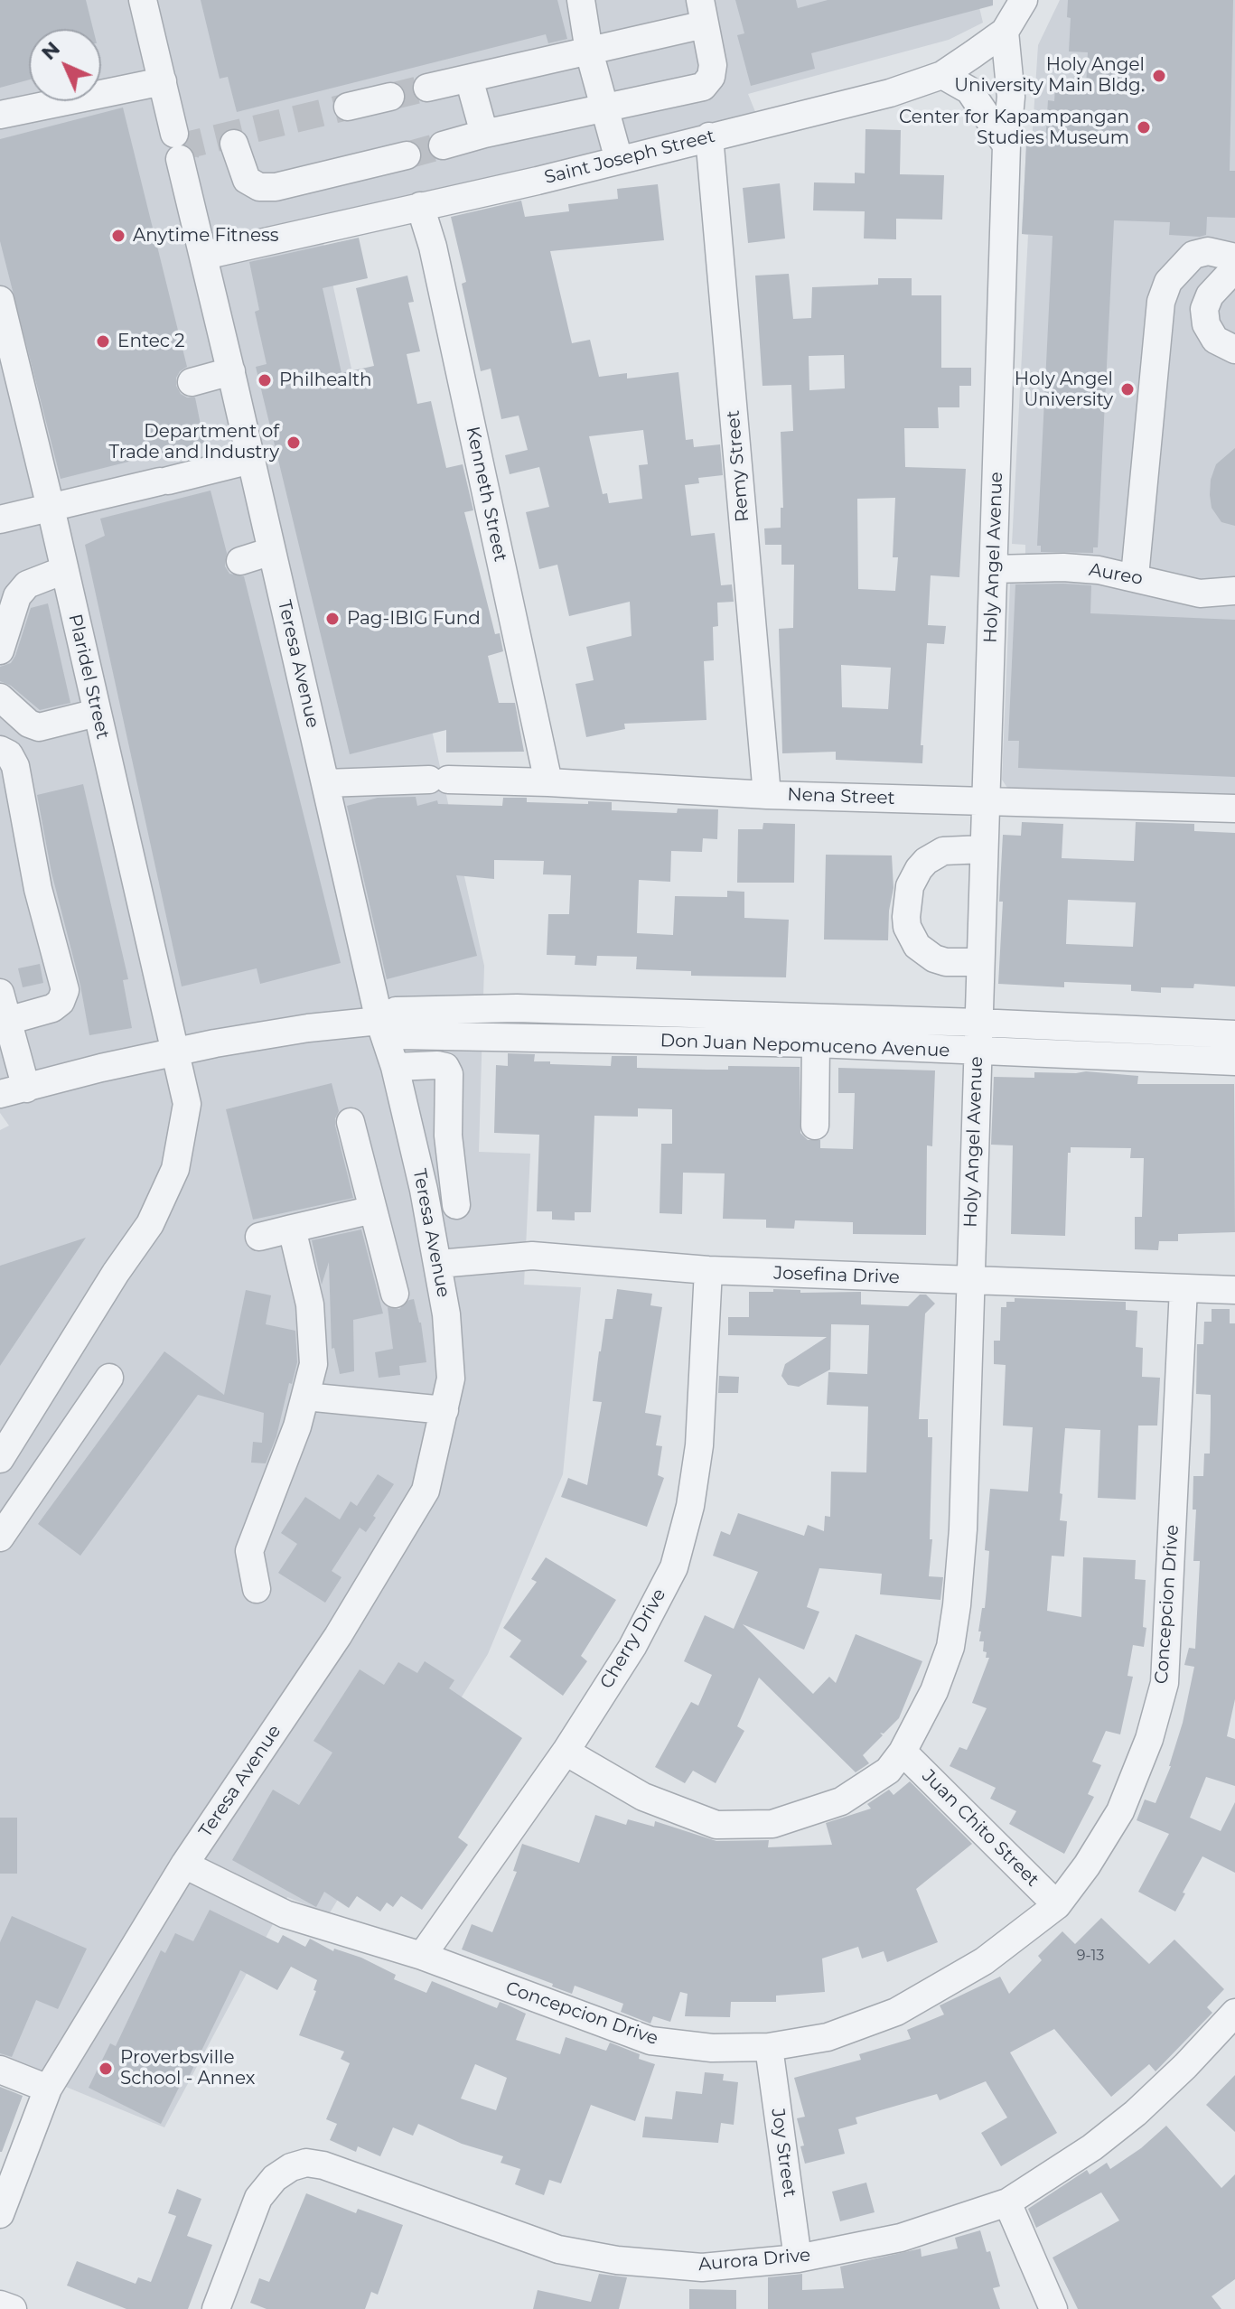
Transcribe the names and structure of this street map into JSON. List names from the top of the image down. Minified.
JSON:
{"streets":{"street":["Saint Joseph Street","Remy Street","Kenneth Street","Holy Angel Avenue","Aureo","Teresa Avenue","Plaridel Street","Nena Street","Don Juan Nepomuceno Avenue","Josefina Drive","Concepcion Drive","Cherry Drive","Juan Chito Street","Joy Street","Aurora Drive"]},"crossings":[["Saint Joseph Street","Remy Street"],["Saint Joseph Street","Kenneth Street"],["Saint Joseph Street","Holy Angel Avenue"],["Saint Joseph Street","Teresa Avenue"],["Remy Street","Nena Street"],["Kenneth Street","Nena Street"],["Holy Angel Avenue","Aureo"],["Holy Angel Avenue","Nena Street"],["Holy Angel Avenue","Don Juan Nepomuceno Avenue"],["Holy Angel Avenue","Josefina Drive"],["Holy Angel Avenue","Cherry Drive"],["Holy Angel Avenue","Juan Chito Street"],["Teresa Avenue","Nena Street"],["Teresa Avenue","Don Juan Nepomuceno Avenue"],["Teresa Avenue","Josefina Drive"],["Teresa Avenue","Concepcion Drive"],["Plaridel Street","Don Juan Nepomuceno Avenue"],["Josefina Drive","Concepcion Drive"],["Josefina Drive","Cherry Drive"],["Concepcion Drive","Cherry Drive"],["Concepcion Drive","Juan Chito Street"],["Concepcion Drive","Joy Street"],["Joy Street","Aurora Drive"]],"places":["Holy Angel University Main Bldg.","Center for Kapampangan Studies Museum","Anytime Fitness","Entec 2","Philhealth","Holy Angel University","Department of Trade and Industry","Pag-IBIG Fund","Proverbsville School - Annex"],"house_numbers":["9-13"],"north":"top left"}
